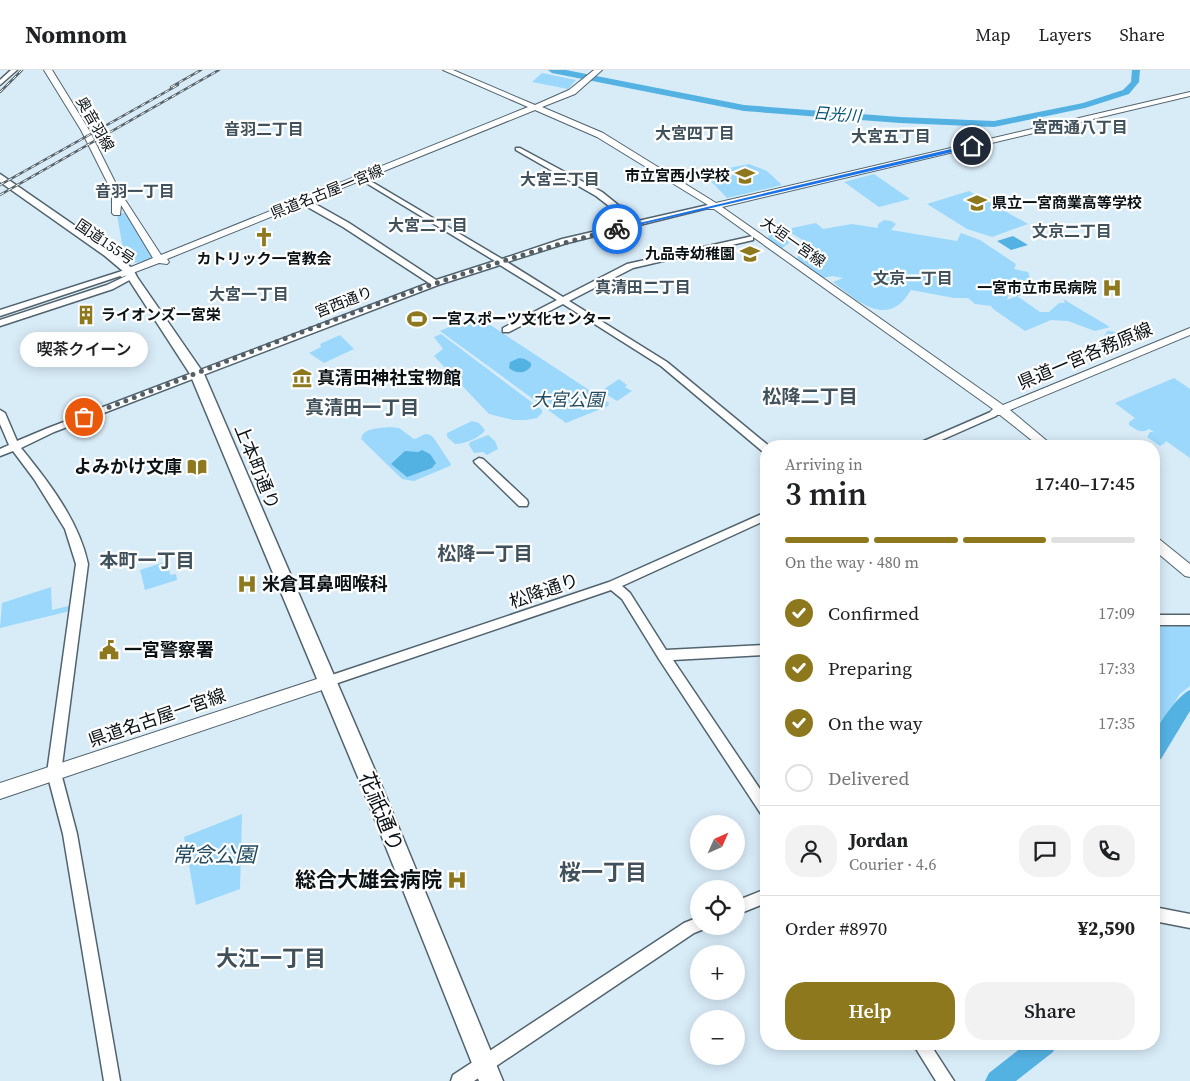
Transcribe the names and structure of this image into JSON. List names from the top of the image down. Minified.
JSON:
{"streets":{"highway":["国道155号","上本町通り","花祇通り"],"main road":["奥音羽線","県道名古屋一宮線","大垣一宮線","県道一宮各務原線"],"street":["宮西通り","松降通り"]},"crossings":[["奥音羽線","県道名古屋一宮線"],["県道名古屋一宮線","国道155号"],["県道名古屋一宮線","大垣一宮線"],["県道名古屋一宮線","上本町通り"],["県道名古屋一宮線","松降通り"],["県道名古屋一宮線","花祇通り"],["国道155号","上本町通り"],["大垣一宮線","宮西通り"],["大垣一宮線","県道一宮各務原線"],["宮西通り","上本町通り"],["上本町通り","松降通り"],["上本町通り","花祇通り"],["松降通り","花祇通り"]],"districts":["宮西通八丁目","音羽二丁目","大宮四丁目","大宮五丁目","大宮三丁目","音羽一丁目","大宮二丁目","文京二丁目","文京一丁目","真清田二丁目","大宮一丁目","松降二丁目","真清田一丁目","松降一丁目","本町一丁目","桜一丁目","大江一丁目"],"water":["日光川"],"parks":["大宮公園","常念公園"],"places":{"school or university":["市立宮西小学校","県立一宮商業高等学校","九品寺幼稚園"],"church":["カトリック一宮教会"],"hospital":["一宮市立市民病院","米倉耳鼻咽喉科","総合大雄会病院"],"building":["ライオンズ一宮栄"],"sports":["一宮スポーツ文化センター"],"museum":["真清田神社宝物館"],"other":["喫茶クイーン"],"library":["よみかけ文庫"],"public building":["一宮警察署"]},"north":"top right","page":{"header":"Nomnom","nav":["Map","Layers","Share"],"bubble":"喫茶クイーン","heading":["3 min","Arriving in","17:40–17:45"],"panel":["Jordan","Courier · 4.6","Order #8970","¥2,590"],"bar":"On the way · 480 m","list":[["Confirmed","17:09"],["Preparing","17:33"],["On the way","17:35"],"Delivered"],"map_buttons":["+","−"],"buttons":["Help","Share"]}}
